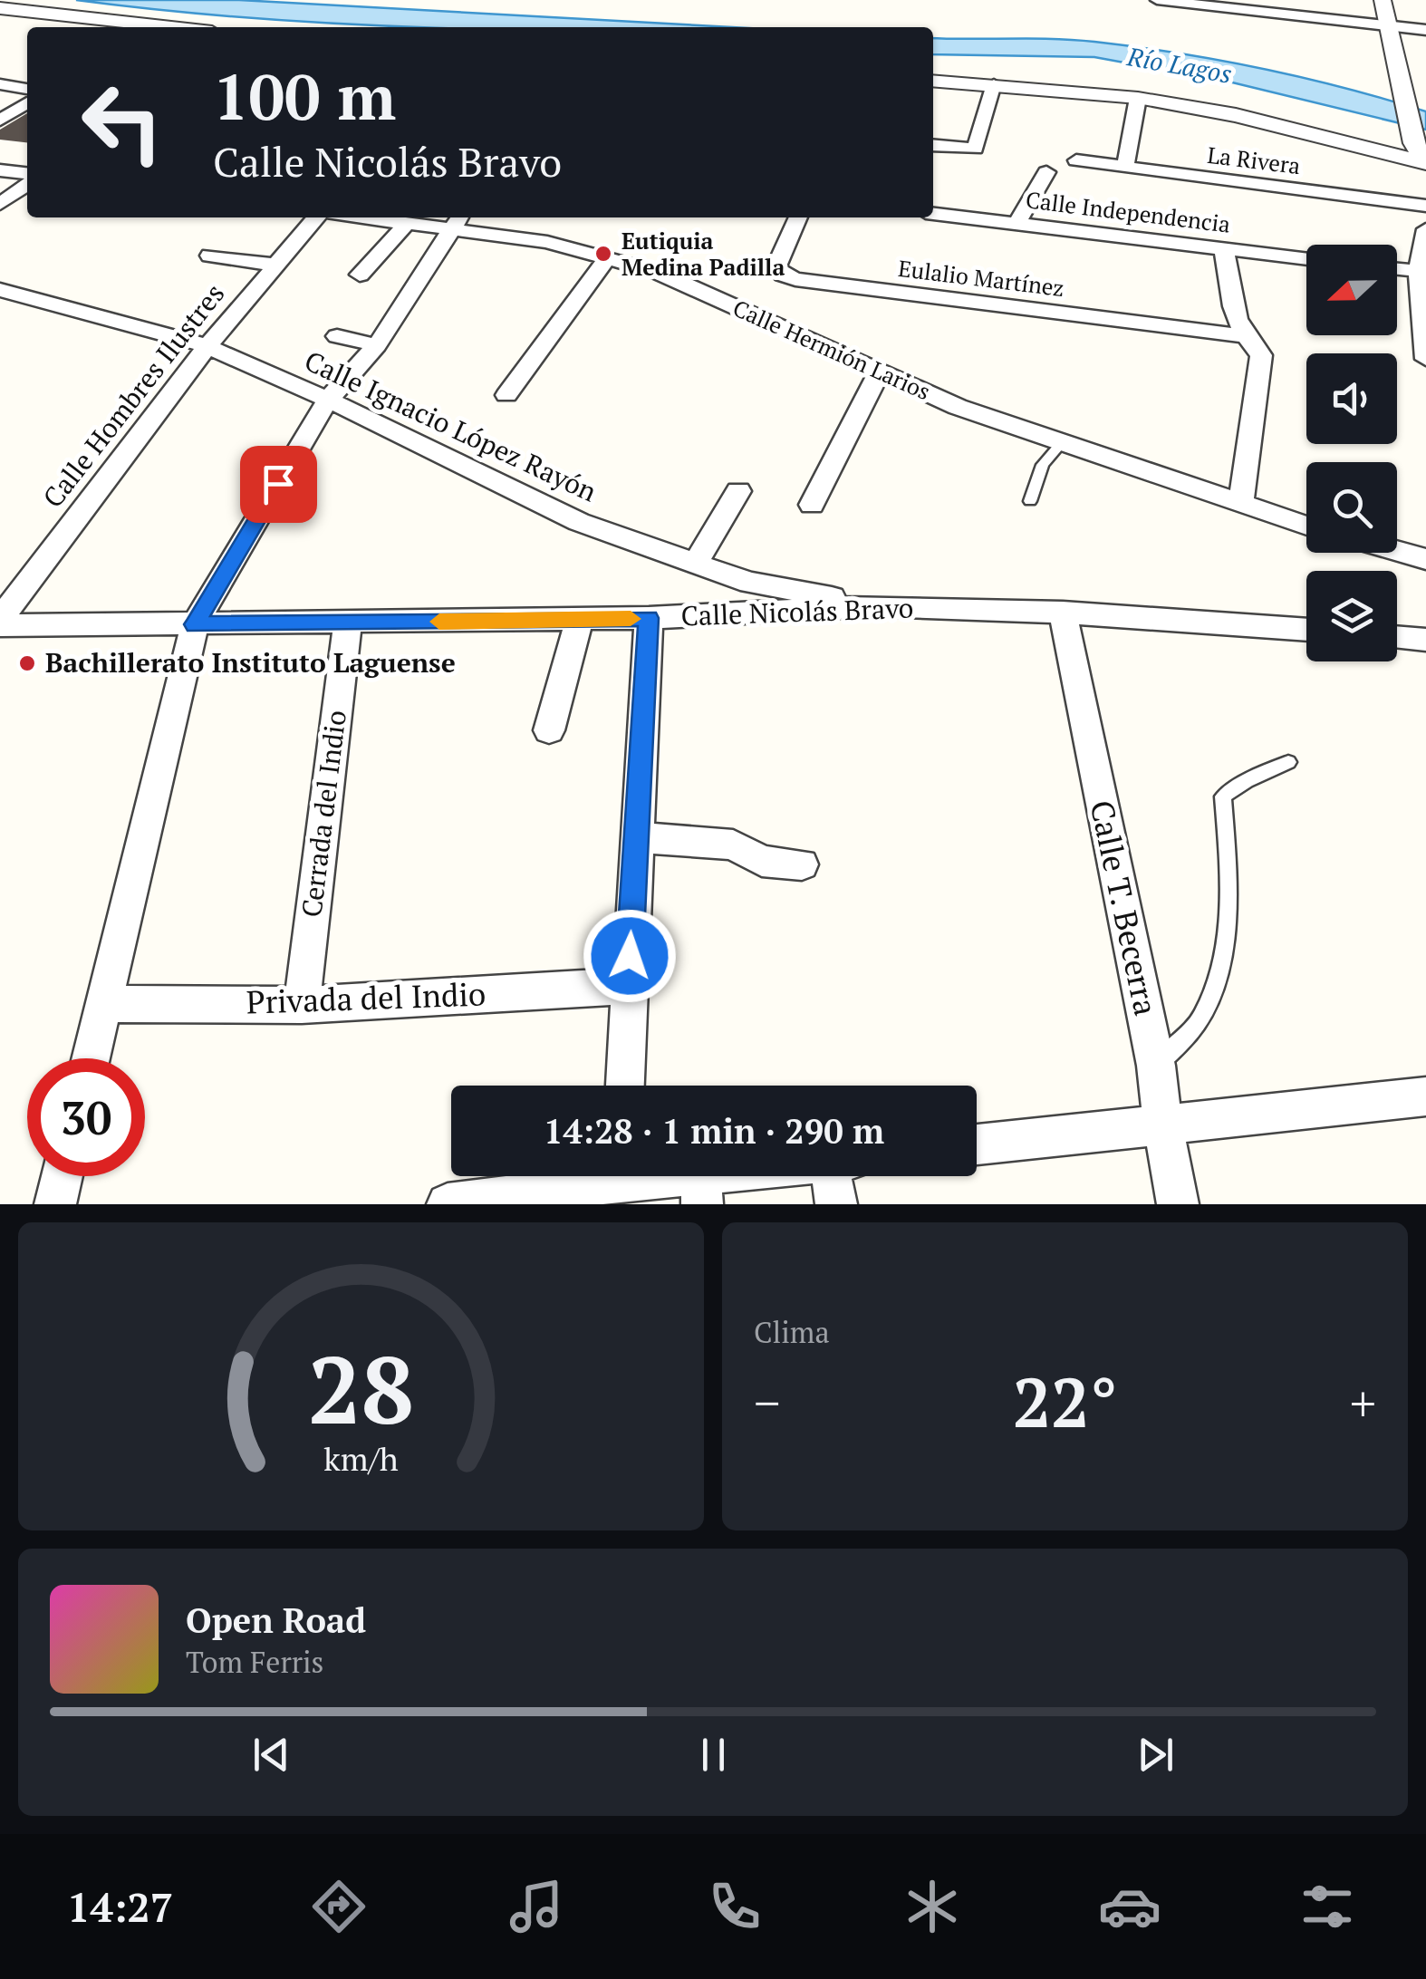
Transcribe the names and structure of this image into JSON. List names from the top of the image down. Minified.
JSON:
{"streets":{"street":["La Rivera","Calle Independencia","Eulalio Martínez","Calle Hermión Larios","Calle Hombres Ilustres","Calle Ignacio López Rayón","Calle Nicolás Bravo","Cerrada del Indio","Calle T. Becerra","Privada del Indio"]},"crossings":[["Calle Hombres Ilustres","Calle Ignacio López Rayón"],["Calle Hombres Ilustres","Calle Nicolás Bravo"],["Calle Ignacio López Rayón","Calle Nicolás Bravo"],["Calle Nicolás Bravo","Cerrada del Indio"],["Calle Nicolás Bravo","Calle T. Becerra"],["Cerrada del Indio","Privada del Indio"]],"water":["Río Lagos"],"places":["Eutiquia Medina Padilla","Bachillerato Instituto Laguense"],"north":"left","page":{"turn":["100 m","Calle Nicolás Bravo"],"limit":"30","trip":"14:28 · 1 min · 290 m","tile":"Clima","heat":["−","22°","+"],"song":["Open Road","Tom Ferris"],"tabs":"14:27","gauge":["28","km/h"]}}
